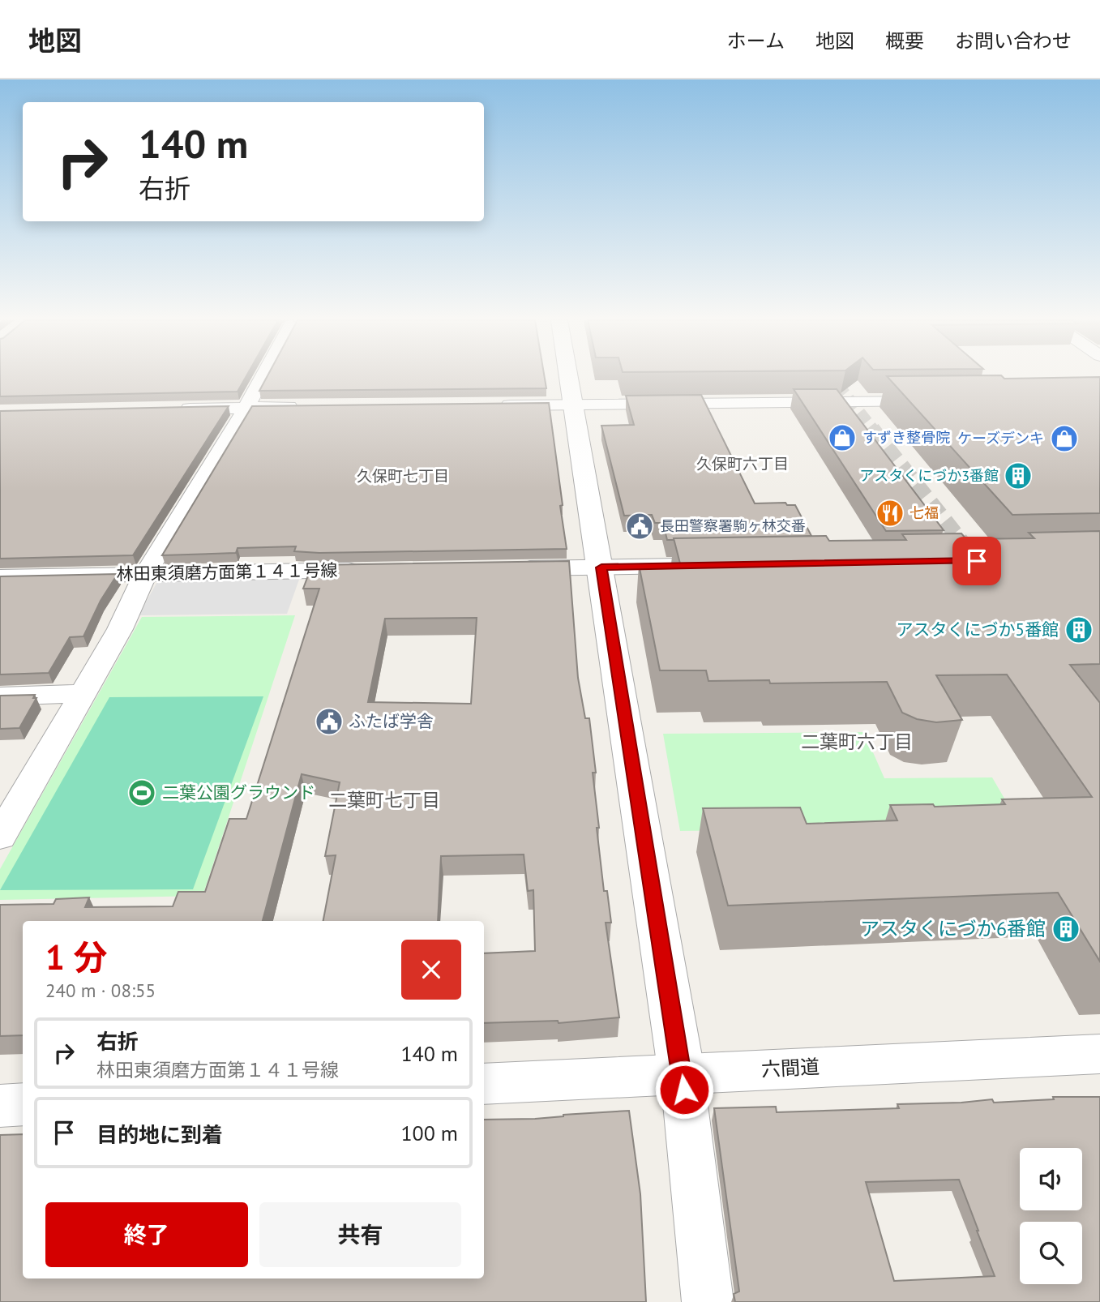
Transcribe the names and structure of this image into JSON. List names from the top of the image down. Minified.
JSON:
{"streets":{"street":["林田東須磨方面第１４１号線","六間道"]},"districts":["久保町六丁目","久保町七丁目","二葉町六丁目","二葉町七丁目"],"places":{"shop":["すずき整骨院","ケーズデンキ"],"building":["アスタくにづか3番館","アスタくにづか5番館","アスタくにづか6番館"],"restaurant":["七福"],"public building":["長田警察署駒ヶ林交番","ふたば学舎"],"sports":["二葉公園グラウンド"]},"page":{"header":"地図","nav":["ホーム","地図","概要","お問い合わせ"],"turn":["140 m","右折"],"heading":["1 分","240 m · 08:55"],"list":[{"name":"右折","note":"林田東須磨方面第１４１号線","value":"140 m"},{"name":"目的地に到着","value":"100 m"}],"buttons":["終了","共有"]}}
